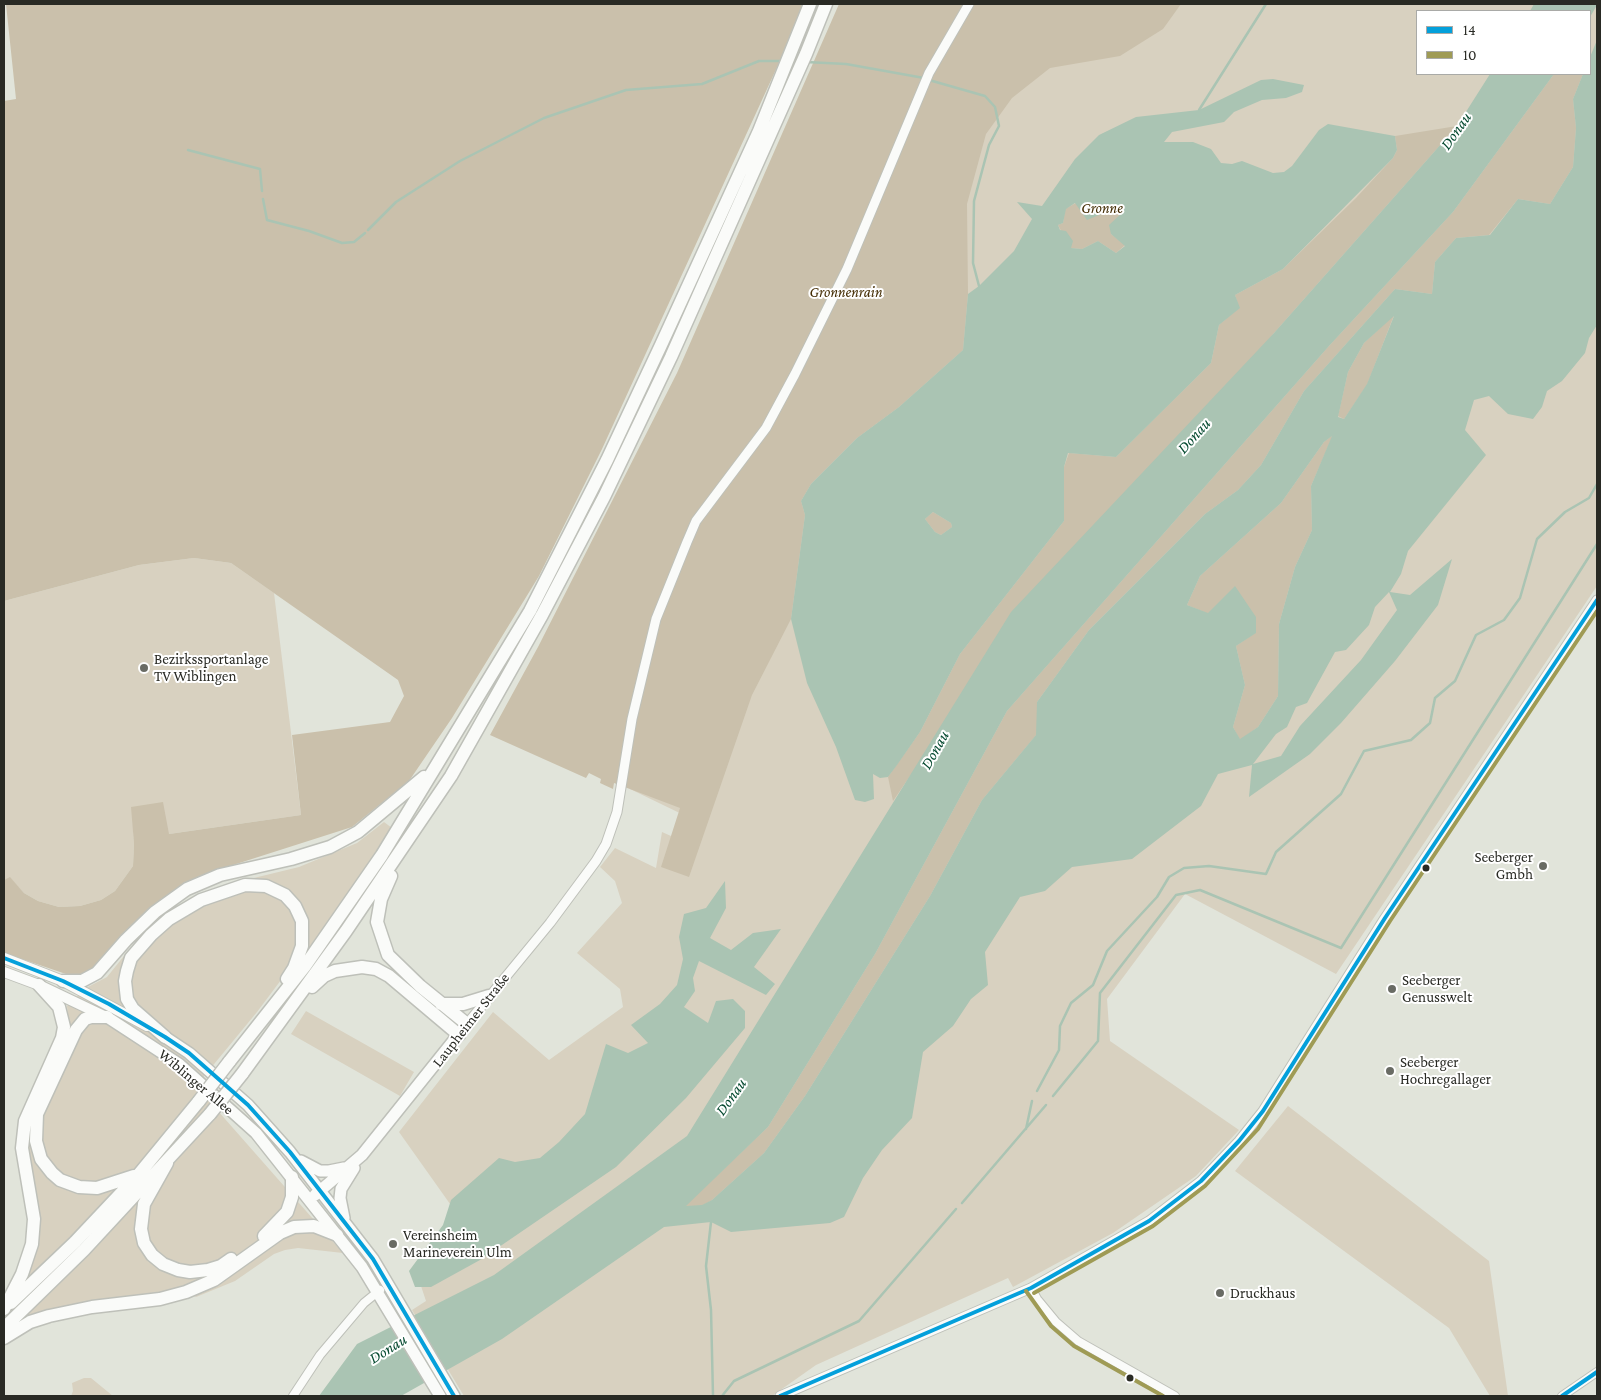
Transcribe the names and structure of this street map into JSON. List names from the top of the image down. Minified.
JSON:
{"streets":{"main road":["Laupheimer Straße","Wiblinger Allee"]},"crossings":[["Laupheimer Straße","Wiblinger Allee"]],"water":["Donau"],"parks":["Gronne","Gronnenrain"],"places":["Bezirkssportanlage TV Wiblingen","Seeberger Gmbh","Seeberger Genusswelt","Seeberger Hochregallager","Vereinsheim Marineverein Ulm","Druckhaus"],"lines":["transit line 14","transit line 10"],"legend":["14","10"]}
